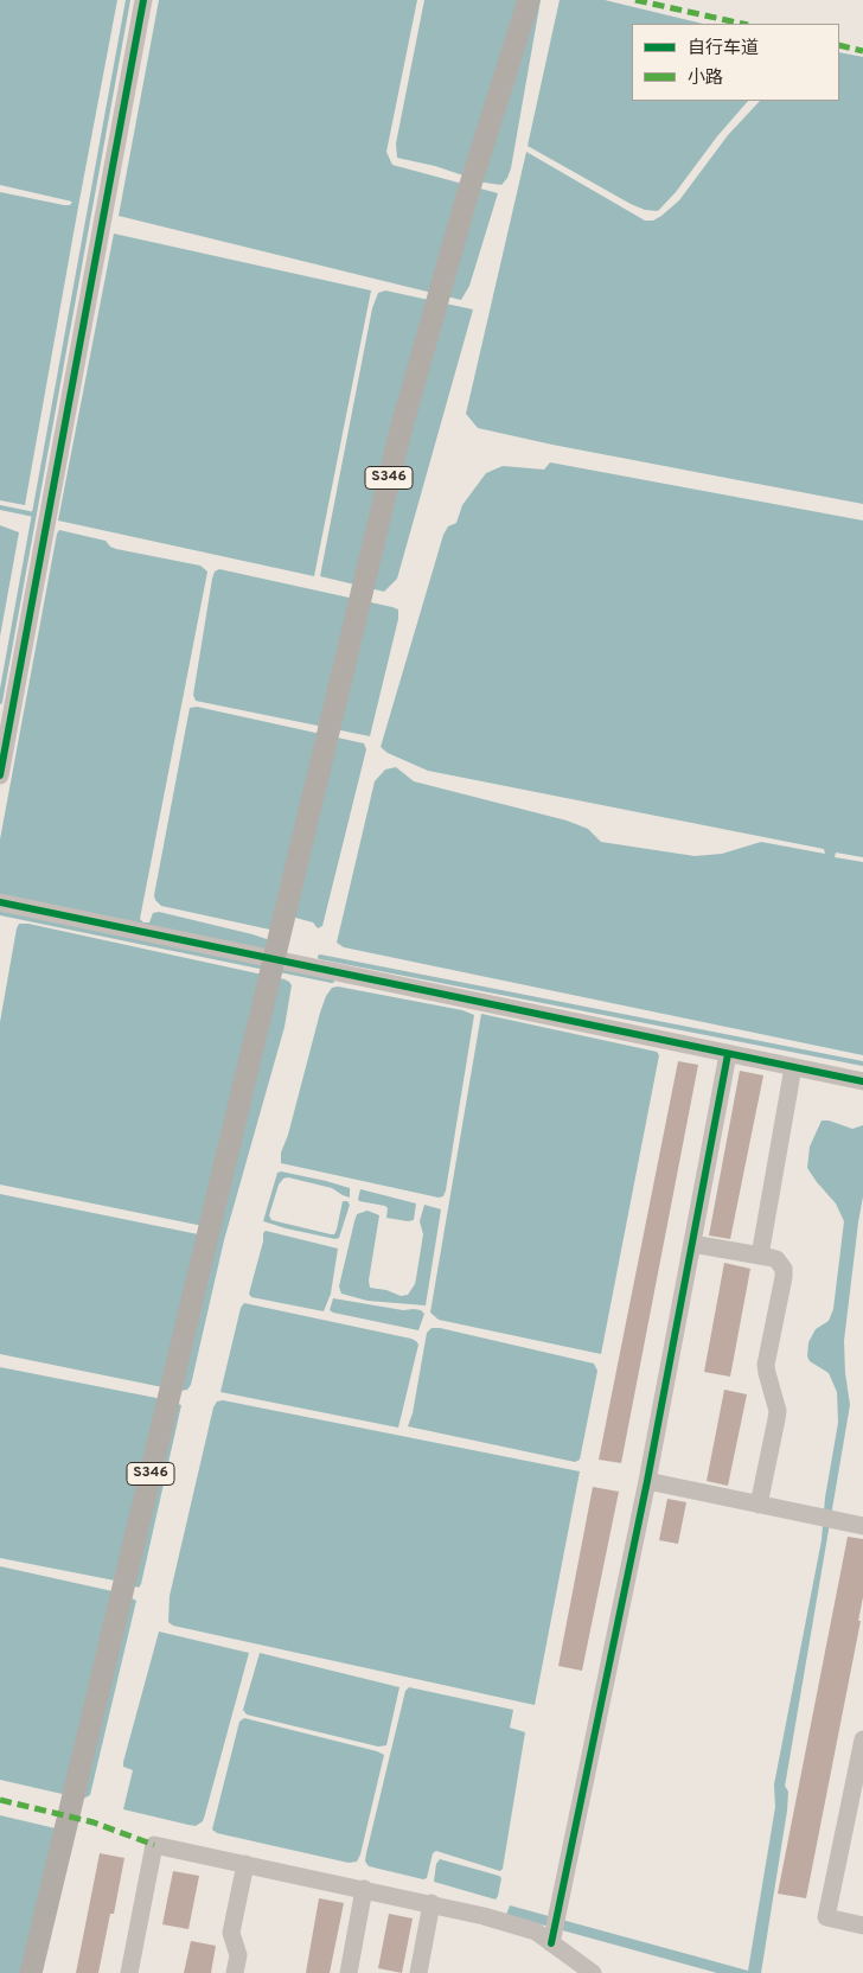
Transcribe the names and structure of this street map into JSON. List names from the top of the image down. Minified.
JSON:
{"streets":{"main road":["S346"]},"legend":["自行车道","小路"]}
